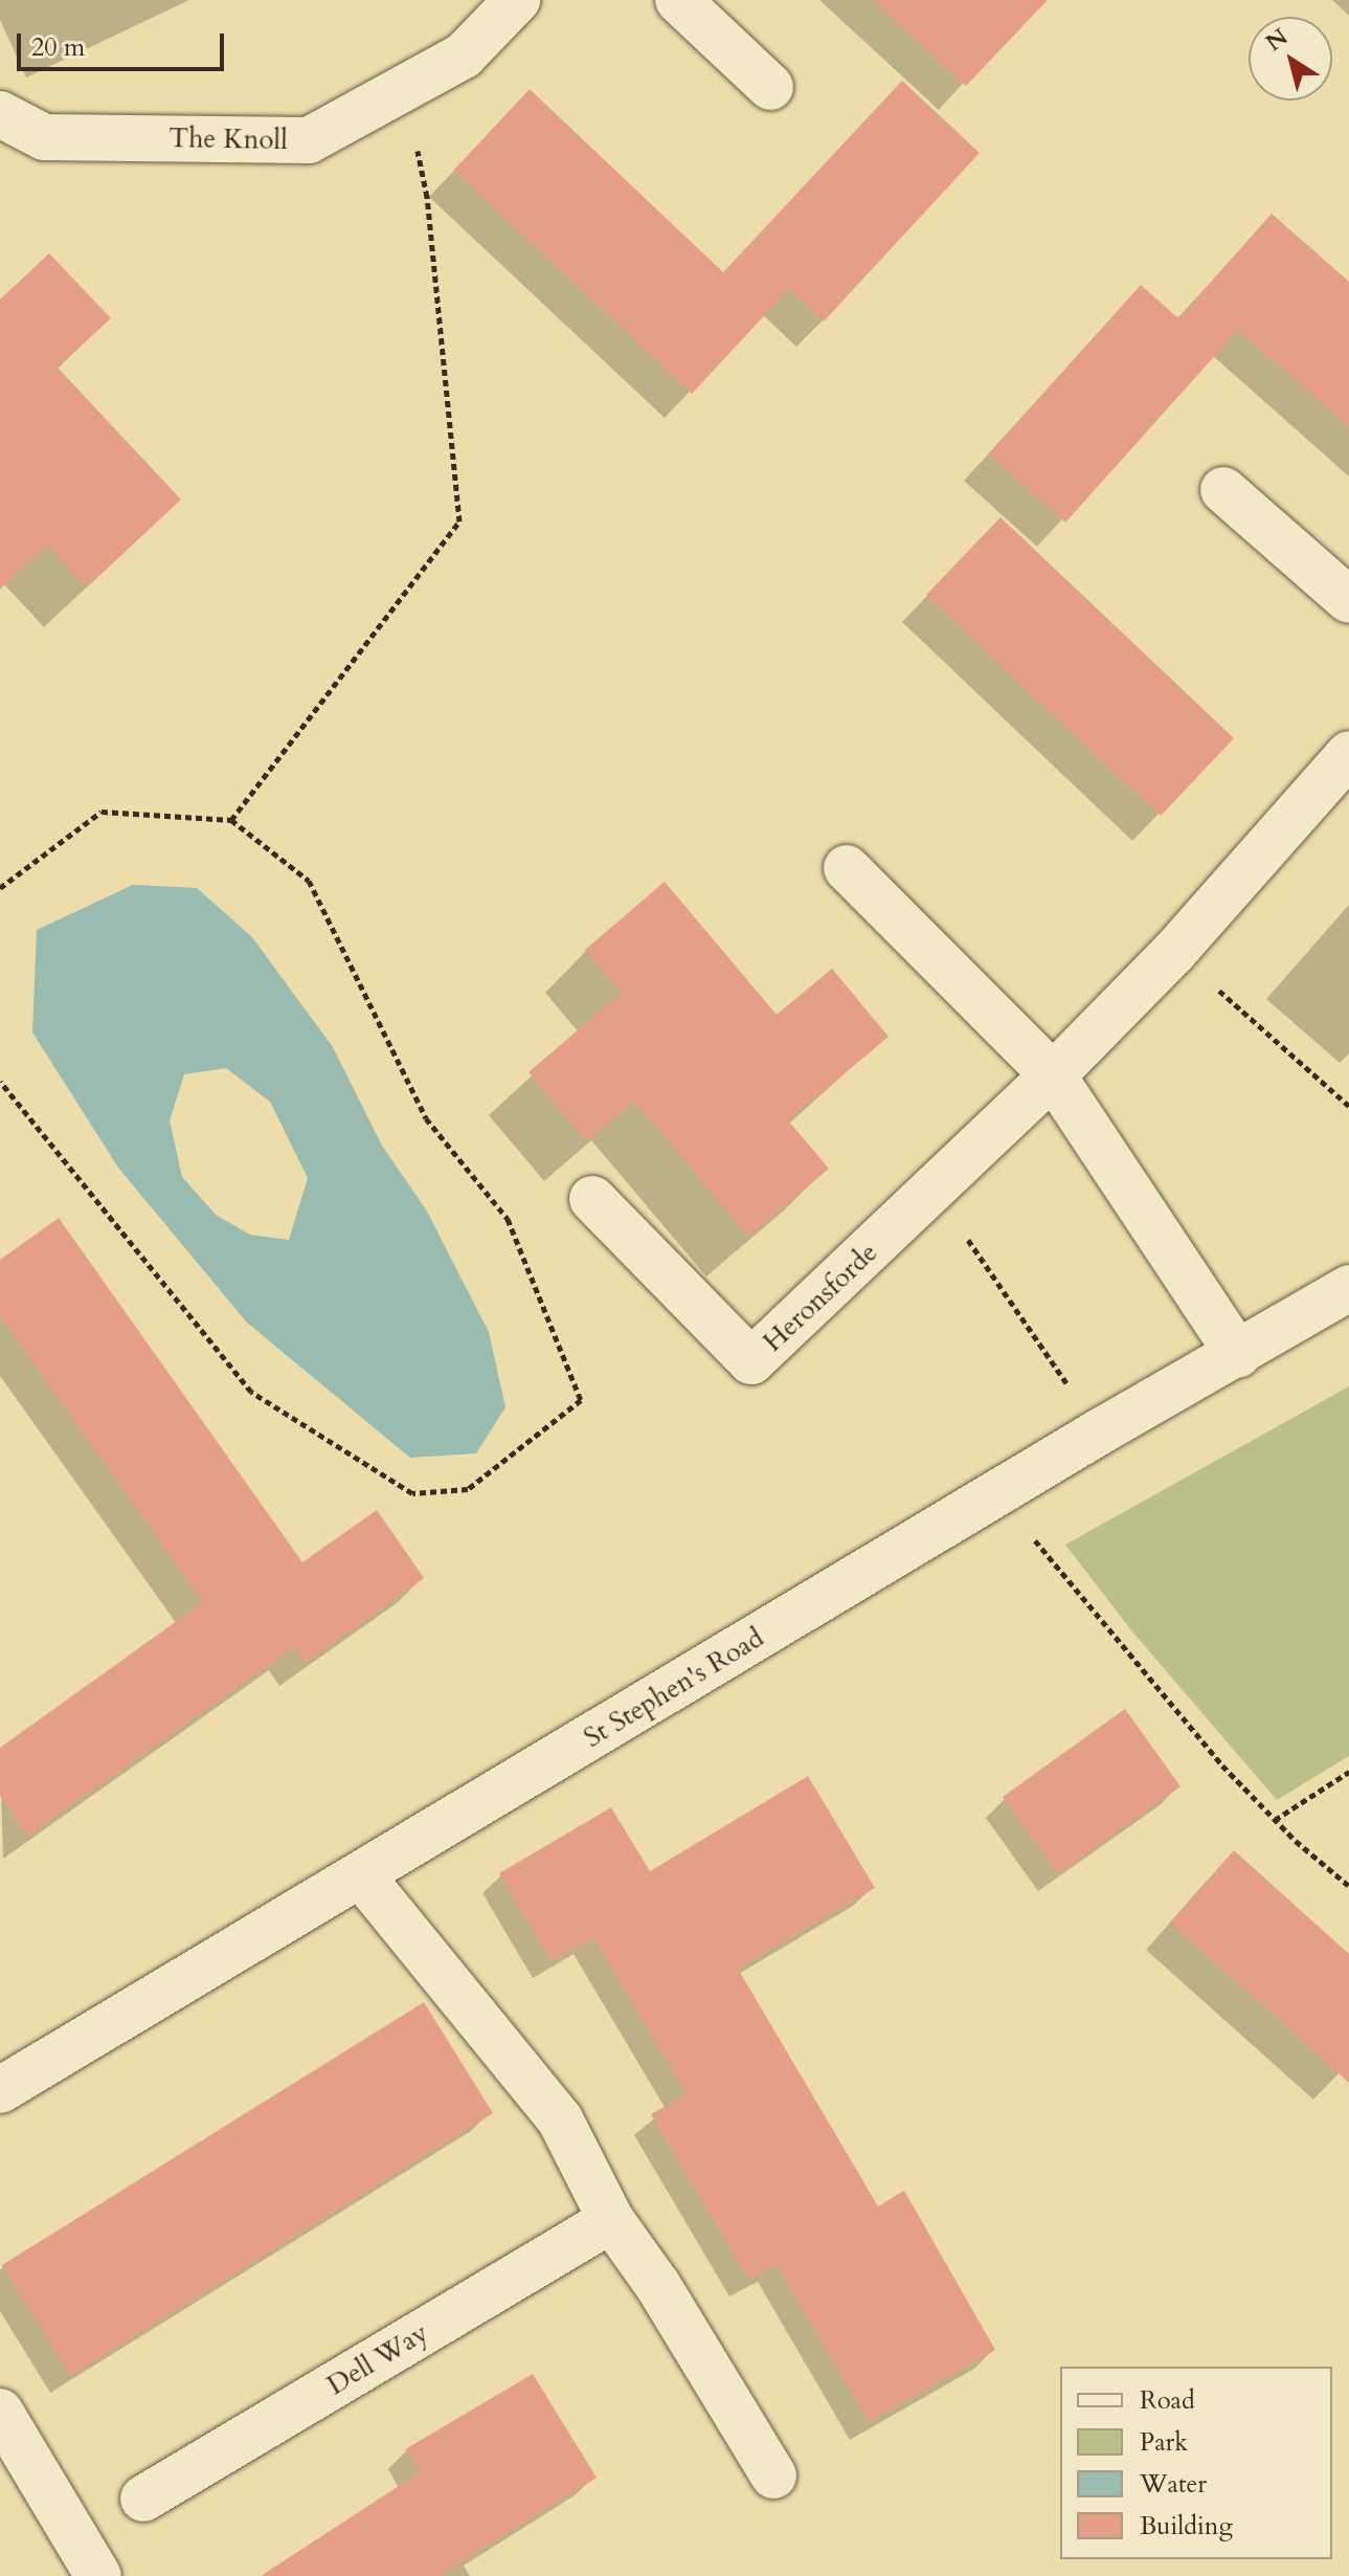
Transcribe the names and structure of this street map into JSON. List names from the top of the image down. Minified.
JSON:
{"streets":{"street":["The Knoll","Heronsforde","St Stephen's Road","Dell Way"]},"legend":["Road","Park","Water","Building"],"scale_bar":"20 m","north":"top left"}
